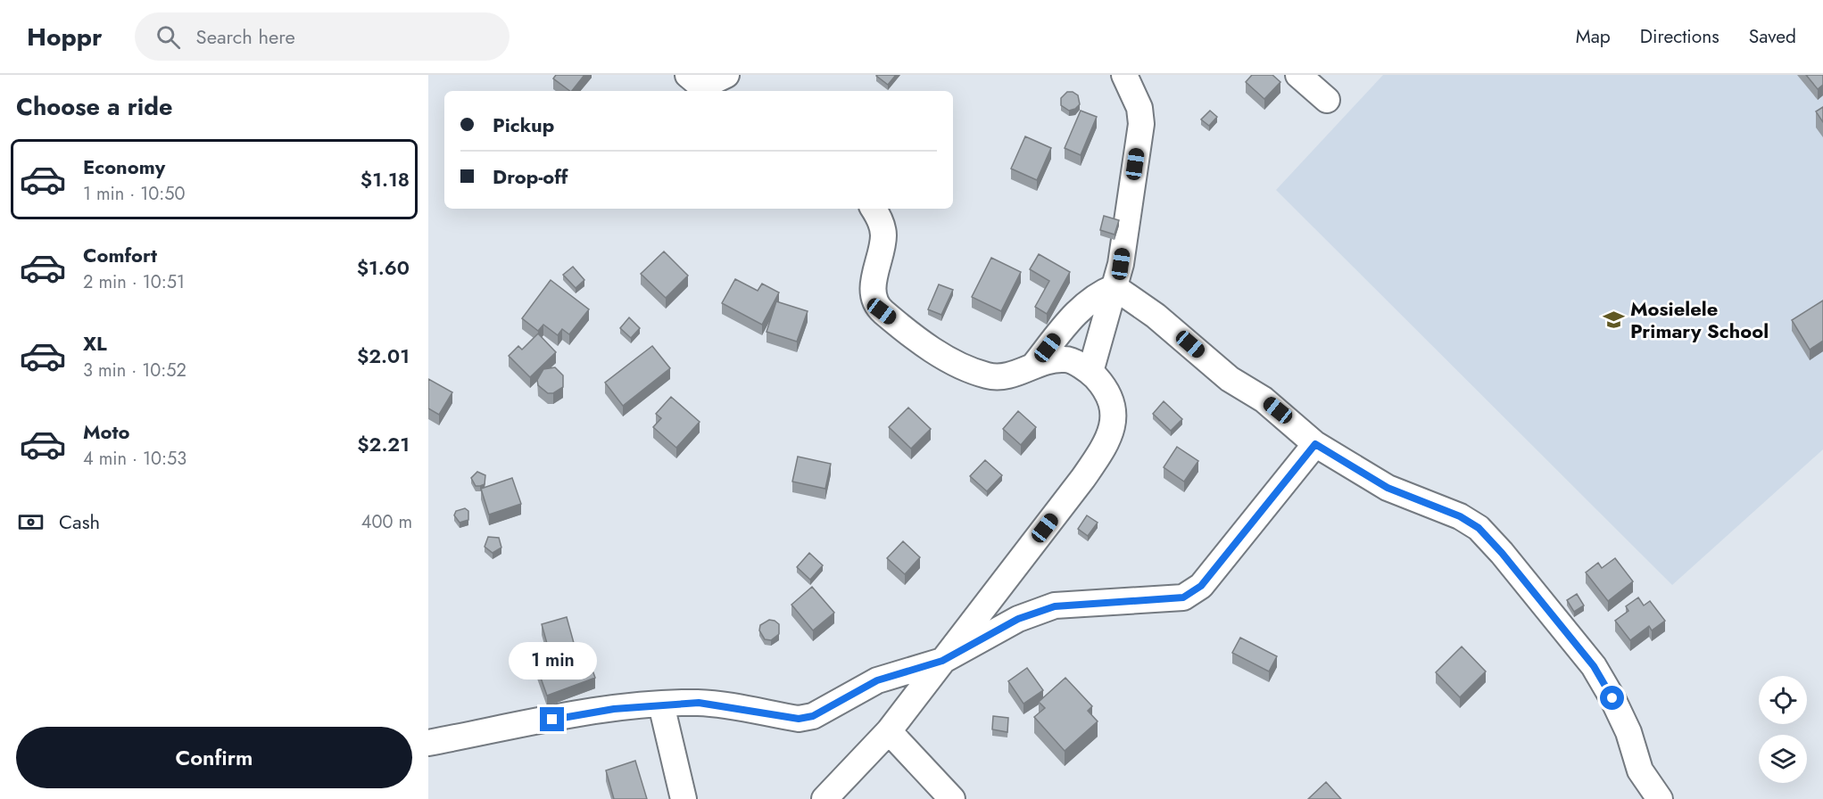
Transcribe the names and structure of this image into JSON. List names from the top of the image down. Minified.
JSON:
{"places":{"school or university":["Mosielele Primary School"]},"page":{"header":"Hoppr","search":"Search here","nav":["Map","Directions","Saved"],"heading":"Choose a ride","banner":["Pickup","Drop-off"],"list":[{"name":"Economy","note":"1 min · 10:50","value":"$1.18"},{"name":"Comfort","note":"2 min · 10:51","value":"$1.60"},{"name":"XL","note":"3 min · 10:52","value":"$2.01"},{"name":"Moto","note":"4 min · 10:53","value":"$2.21"}],"pay":["Cash","400 m"],"bubble":"1 min","buttons":"Confirm"}}
